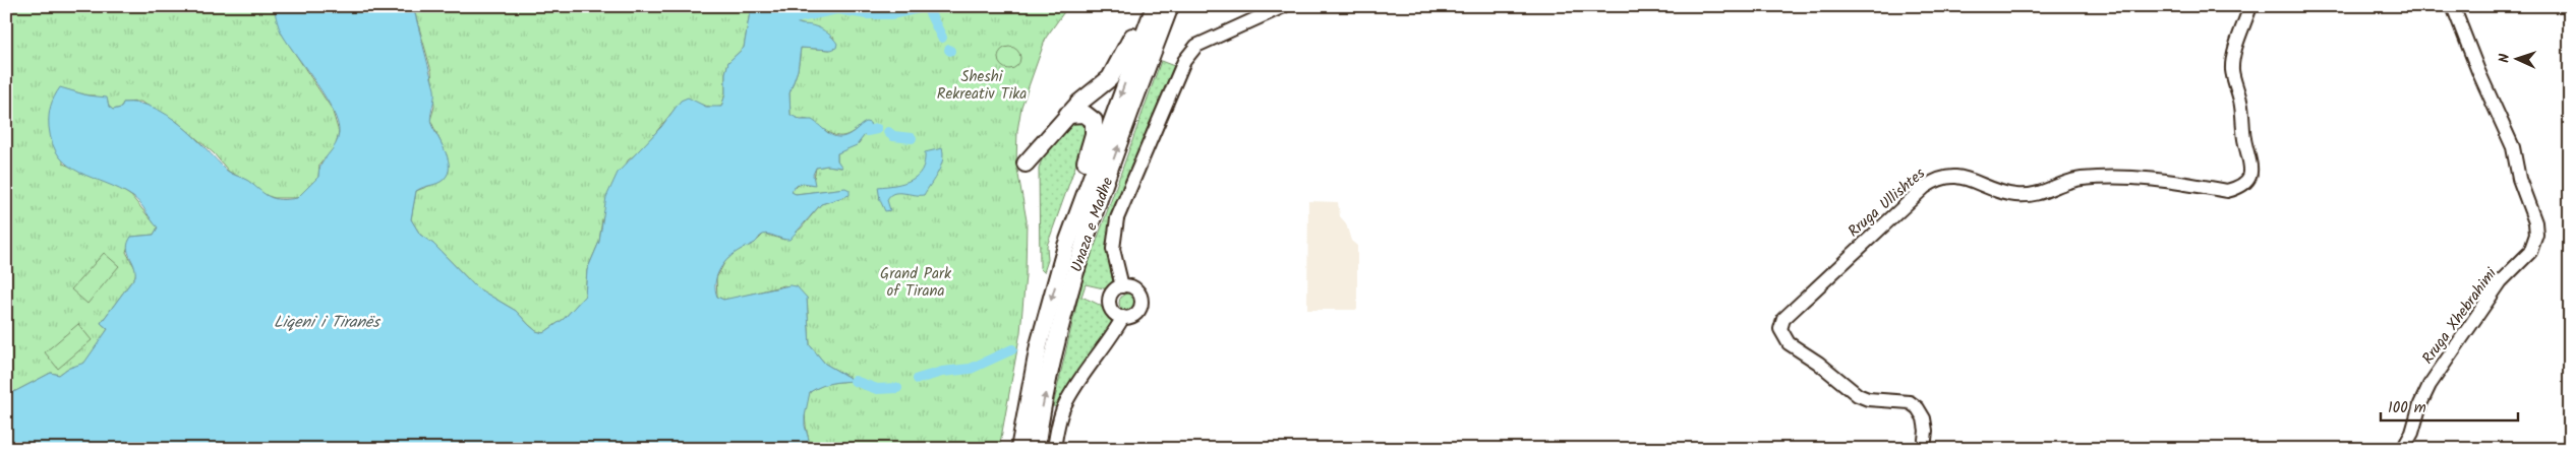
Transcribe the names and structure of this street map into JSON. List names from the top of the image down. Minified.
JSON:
{"streets":{"highway":["Unaza e Madhe"],"street":["Rruga Ullishtes","Rruga Xhebrahimi"]},"water":["Liqeni i Tiranës"],"parks":["Sheshi Rekreativ Tika","Grand Park of Tirana"],"scale_bar":"100 m","north":"left"}
